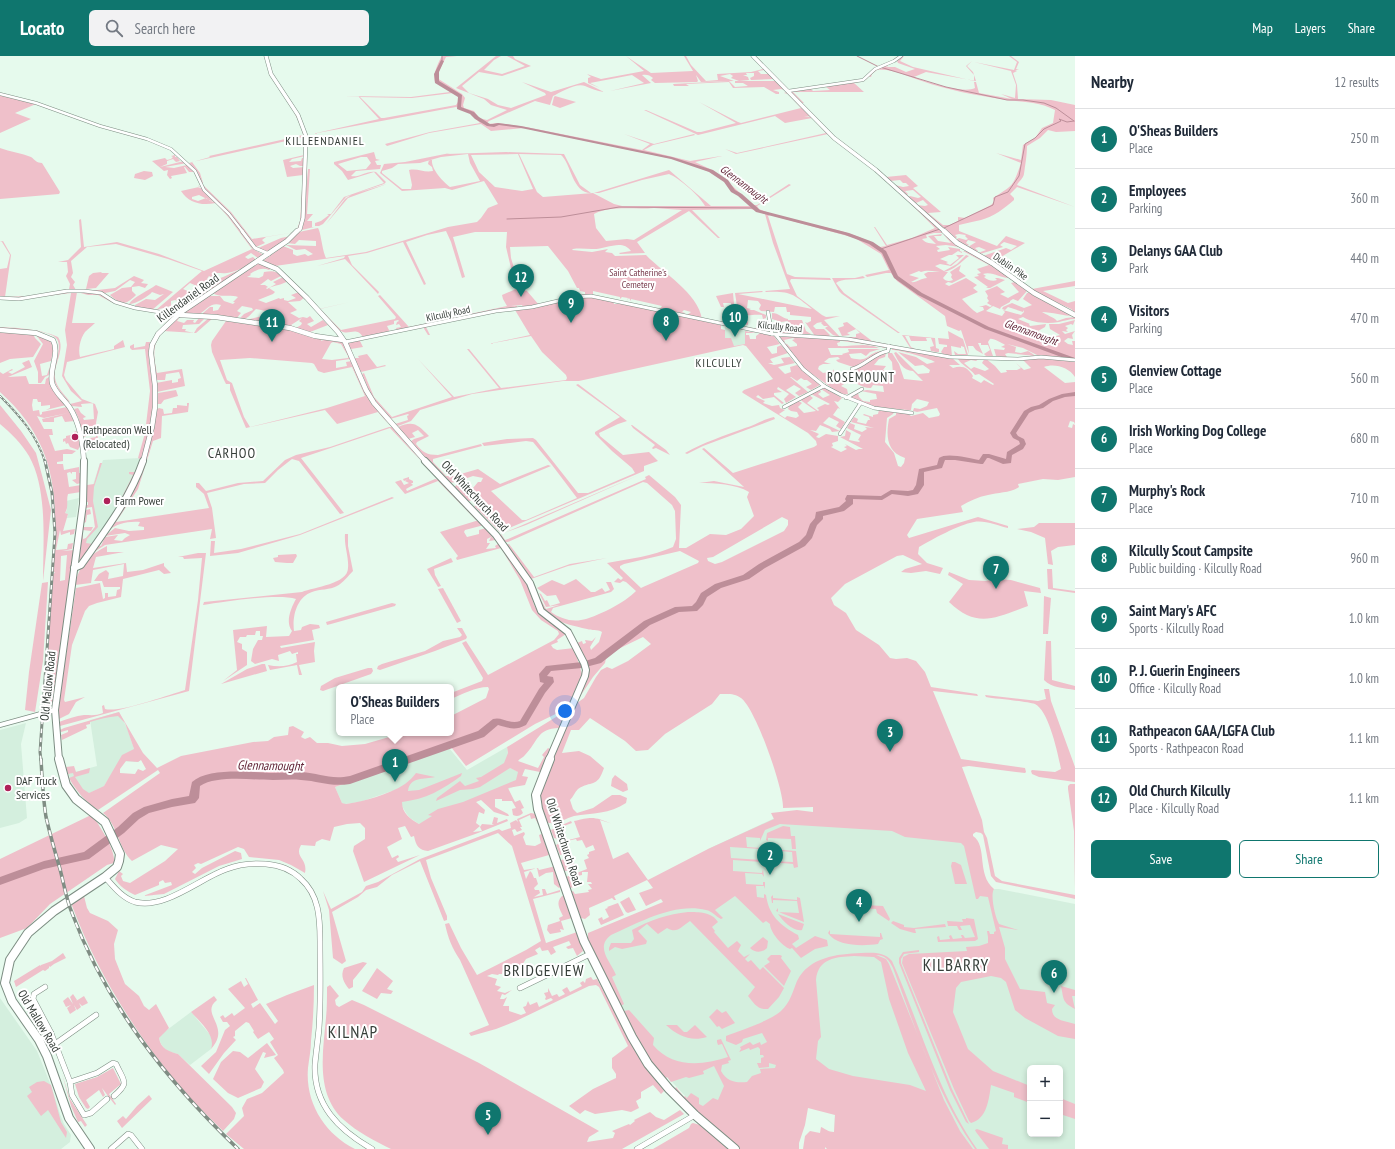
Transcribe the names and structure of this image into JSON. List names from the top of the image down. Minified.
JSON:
{"streets":{"street":["Dublin Pike","Killendaniel Road","Kilcully Road","Old Whitechurch Road","Old Mallow Road"]},"crossings":[["Killendaniel Road","Old Whitechurch Road"],["Killendaniel Road","Old Mallow Road"],["Kilcully Road","Old Whitechurch Road"]],"districts":["KILLEENDANIEL","KILCULLY","ROSEMOUNT","CARHOO","KILBARRY","BRIDGEVIEW","KILNAP"],"water":["Glennamought"],"parks":["Saint Catherine's Cemetery"],"places":["Rathpeacon Well (Relocated)","Farm Power","DAF Truck Services"],"page":{"header":"Locato","search":"Search here","nav":["Map","Layers","Share"],"heading":["Nearby","12 results"],"list":[{"mark":"1","name":"O'Sheas Builders","note":"Place","value":"250 m"},{"mark":"2","name":"Employees","note":"Parking","value":"360 m"},{"mark":"3","name":"Delanys GAA Club","note":"Park","value":"440 m"},{"mark":"4","name":"Visitors","note":"Parking","value":"470 m"},{"mark":"5","name":"Glenview Cottage","note":"Place","value":"560 m"},{"mark":"6","name":"Irish Working Dog College","note":"Place","value":"680 m"},{"mark":"7","name":"Murphy's Rock","note":"Place","value":"710 m"},{"mark":"8","name":"Kilcully Scout Campsite","note":"Public building · Kilcully Road","value":"960 m"},{"mark":"9","name":"Saint Mary's AFC","note":"Sports · Kilcully Road","value":"1.0 km"},{"mark":"10","name":"P. J. Guerin Engineers","note":"Office · Kilcully Road","value":"1.0 km"},{"mark":"11","name":"Rathpeacon GAA/LGFA Club","note":"Sports · Rathpeacon Road","value":"1.1 km"},{"mark":"12","name":"Old Church Kilcully","note":"Place · Kilcully Road","value":"1.1 km"}],"pins":["12","9","10","8","11","7","3","1","2","4","6","5"],"popup":["O'Sheas Builders","Place"],"buttons":["Save","Share"],"map_buttons":["+","−"]}}
